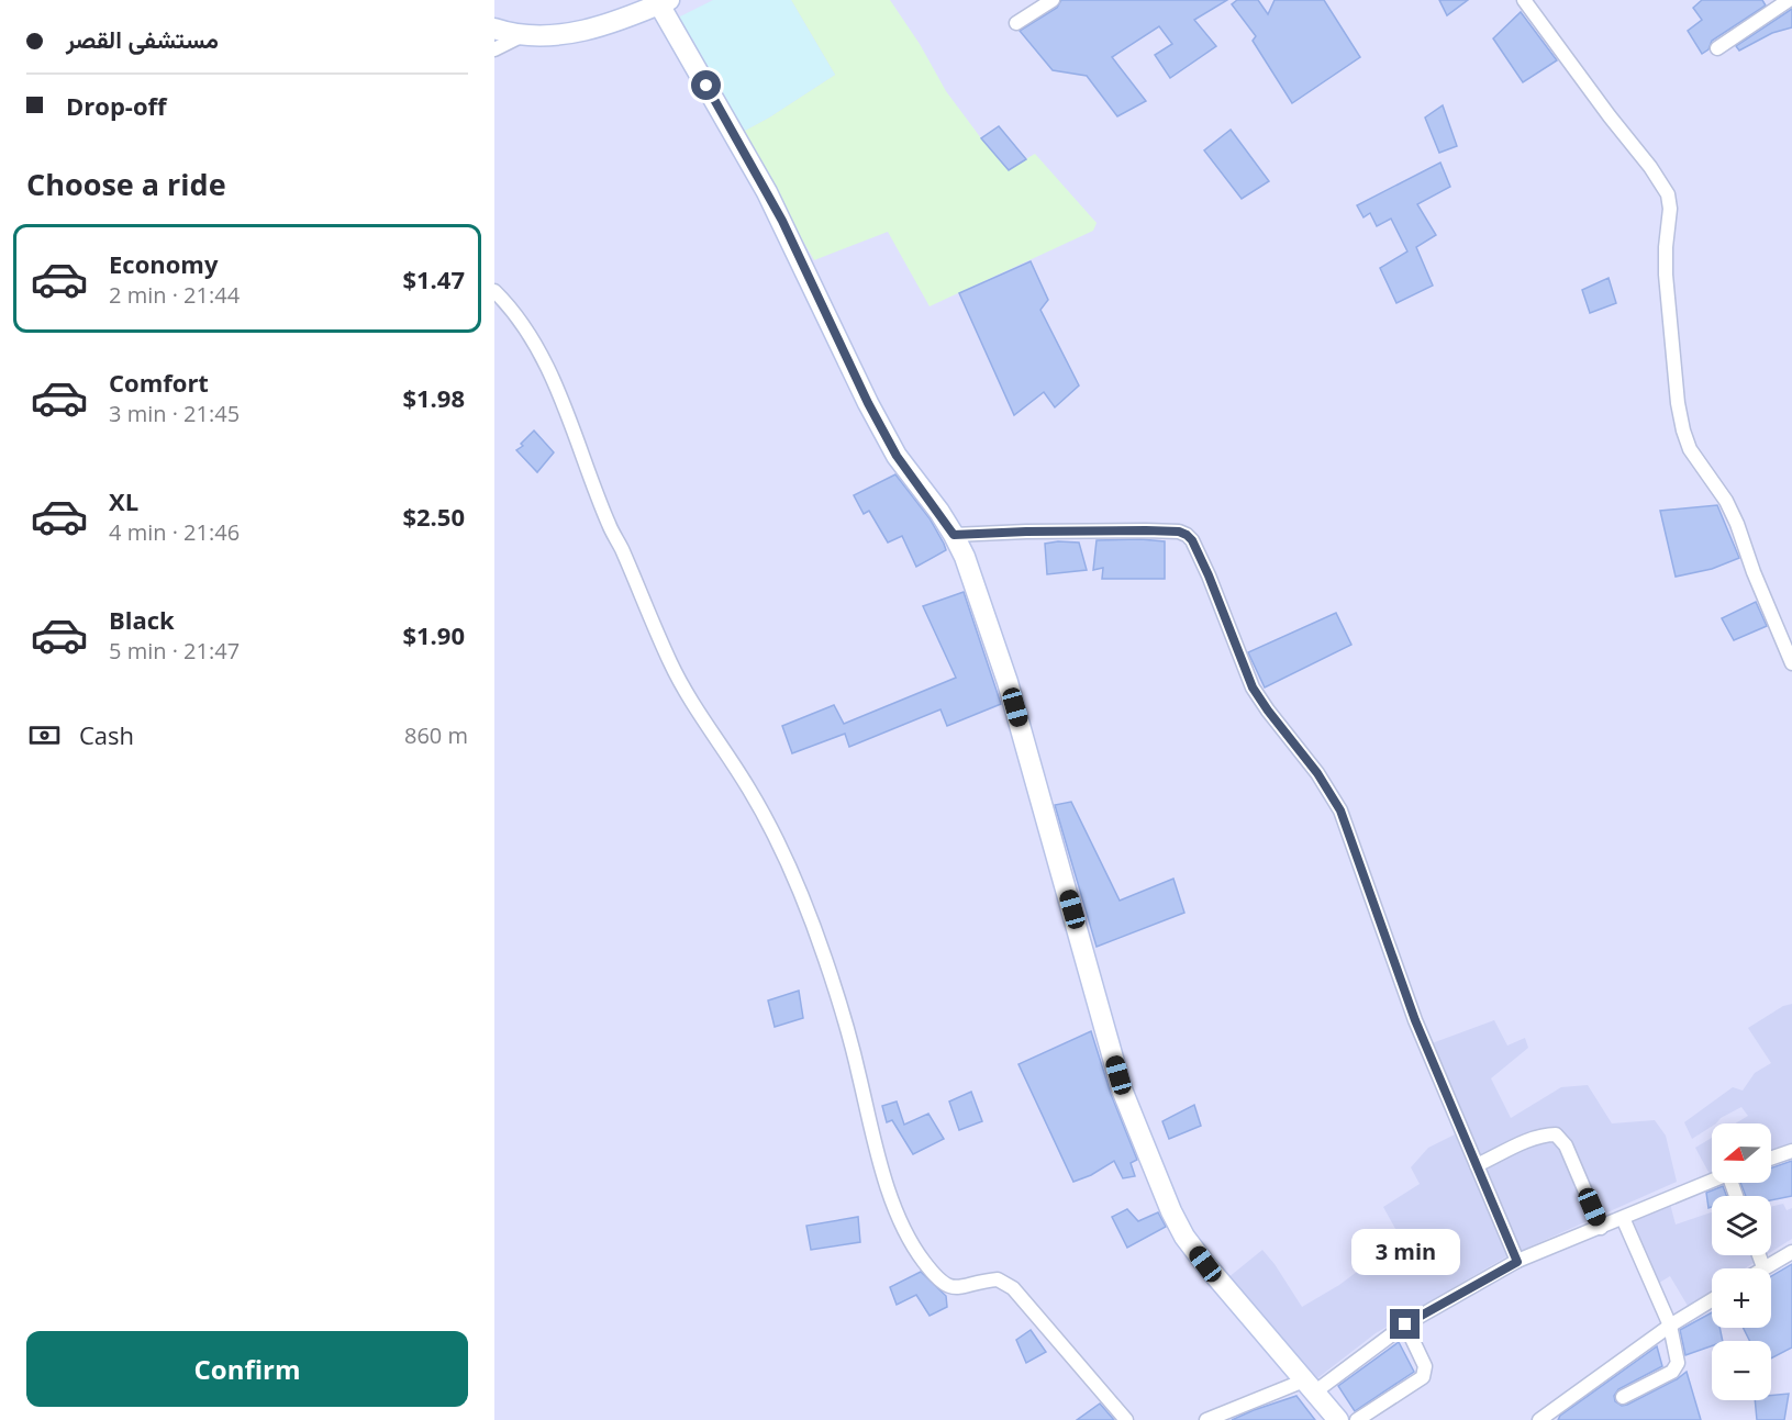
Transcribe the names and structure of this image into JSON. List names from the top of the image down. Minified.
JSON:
{"north":"left","page":{"banner":["مستشفى القصر","Drop-off"],"heading":"Choose a ride","list":[{"name":"Economy","note":"2 min · 21:44","value":"$1.47"},{"name":"Comfort","note":"3 min · 21:45","value":"$1.98"},{"name":"XL","note":"4 min · 21:46","value":"$2.50"},{"name":"Black","note":"5 min · 21:47","value":"$1.90"}],"pay":["Cash","860 m"],"map_buttons":["+","−"],"bubble":"3 min","buttons":"Confirm"}}
